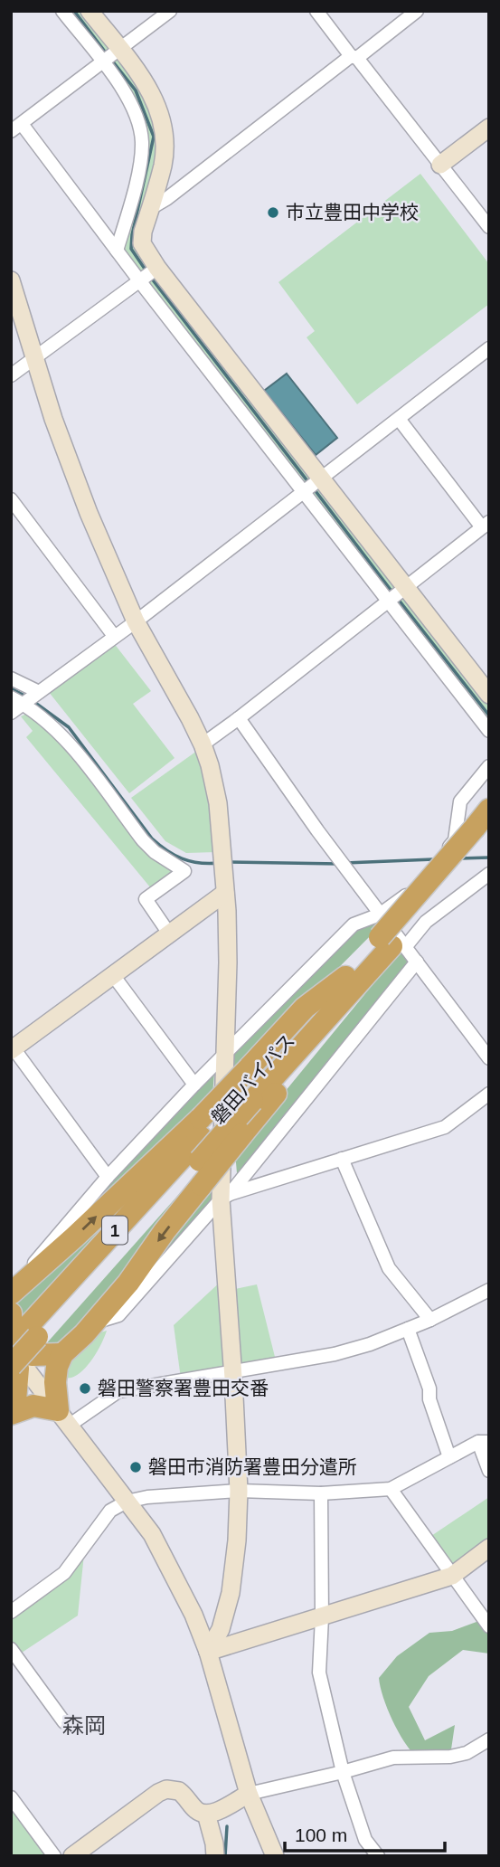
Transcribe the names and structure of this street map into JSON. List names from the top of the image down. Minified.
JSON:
{"streets":{"highway":["磐田バイパス","1"]},"districts":["森岡"],"places":["市立豊田中学校","磐田警察署豊田交番","磐田市消防署豊田分遣所"],"scale_bar":"100 m"}
